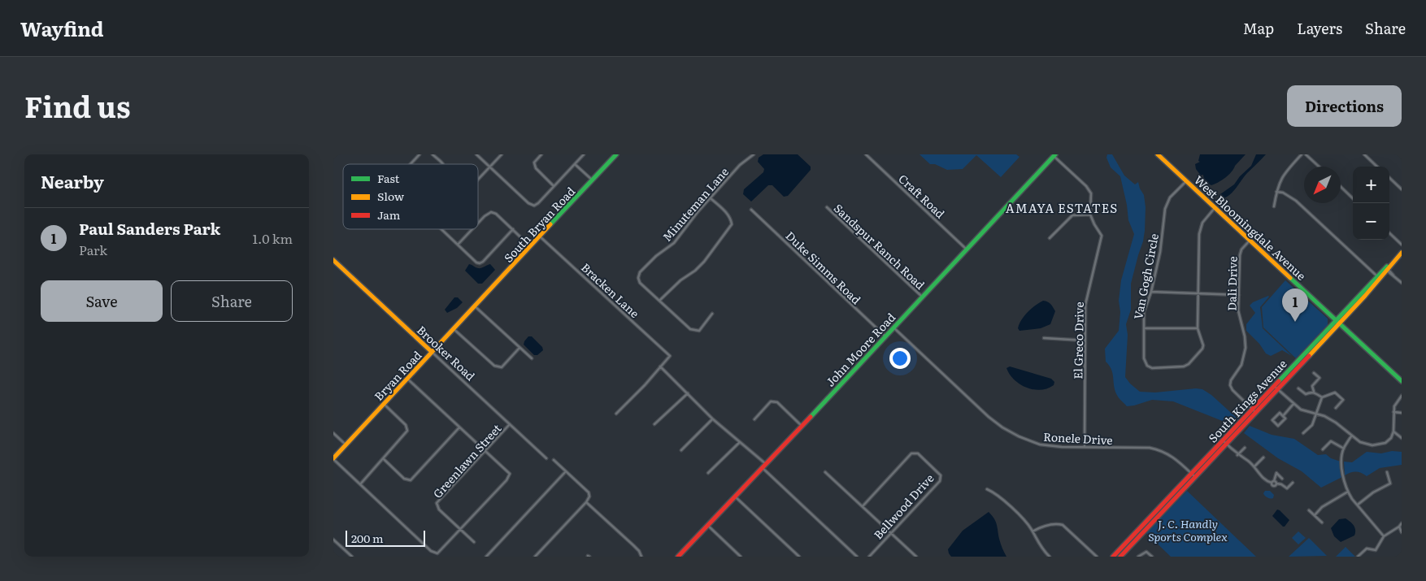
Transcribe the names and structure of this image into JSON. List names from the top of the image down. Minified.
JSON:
{"streets":{"street":["Craft Road","Minuteman Lane","South Bryan Road","West Bloomingdale Avenue","Sandspur Ranch Road","Duke Simms Road","Van Gogh Circle","Dali Drive","Bracken Lane","El Greco Drive","John Moore Road","Brooker Road","Bryan Road","South Kings Avenue","Ronele Drive","Greenlawn Street","Bellwood Drive"]},"crossings":[["Craft Road","John Moore Road"],["South Bryan Road","Bracken Lane"],["South Bryan Road","Bryan Road"],["West Bloomingdale Avenue","Van Gogh Circle"],["West Bloomingdale Avenue","Dali Drive"],["West Bloomingdale Avenue","South Kings Avenue"],["Sandspur Ranch Road","John Moore Road"],["Duke Simms Road","John Moore Road"],["Dali Drive","South Kings Avenue"],["El Greco Drive","John Moore Road"],["El Greco Drive","Ronele Drive"],["John Moore Road","Ronele Drive"],["Brooker Road","Bryan Road"],["Brooker Road","Greenlawn Street"],["South Kings Avenue","Ronele Drive"]],"districts":["AMAYA ESTATES"],"parks":["J. C. Handly Sports Complex"],"legend":["Fast","Slow","Jam"],"scale_bar":"200 m","north":"bottom left","page":{"header":"Wayfind","nav":["Map","Layers","Share"],"title":"Find us","buttons":["Directions",["Save","Share"]],"heading":"Nearby","map_buttons":["+","−"],"list":[{"mark":"1","name":"Paul Sanders Park","note":"Park","value":"1.0 km"}],"pins":"1","scale":"200 m"}}
